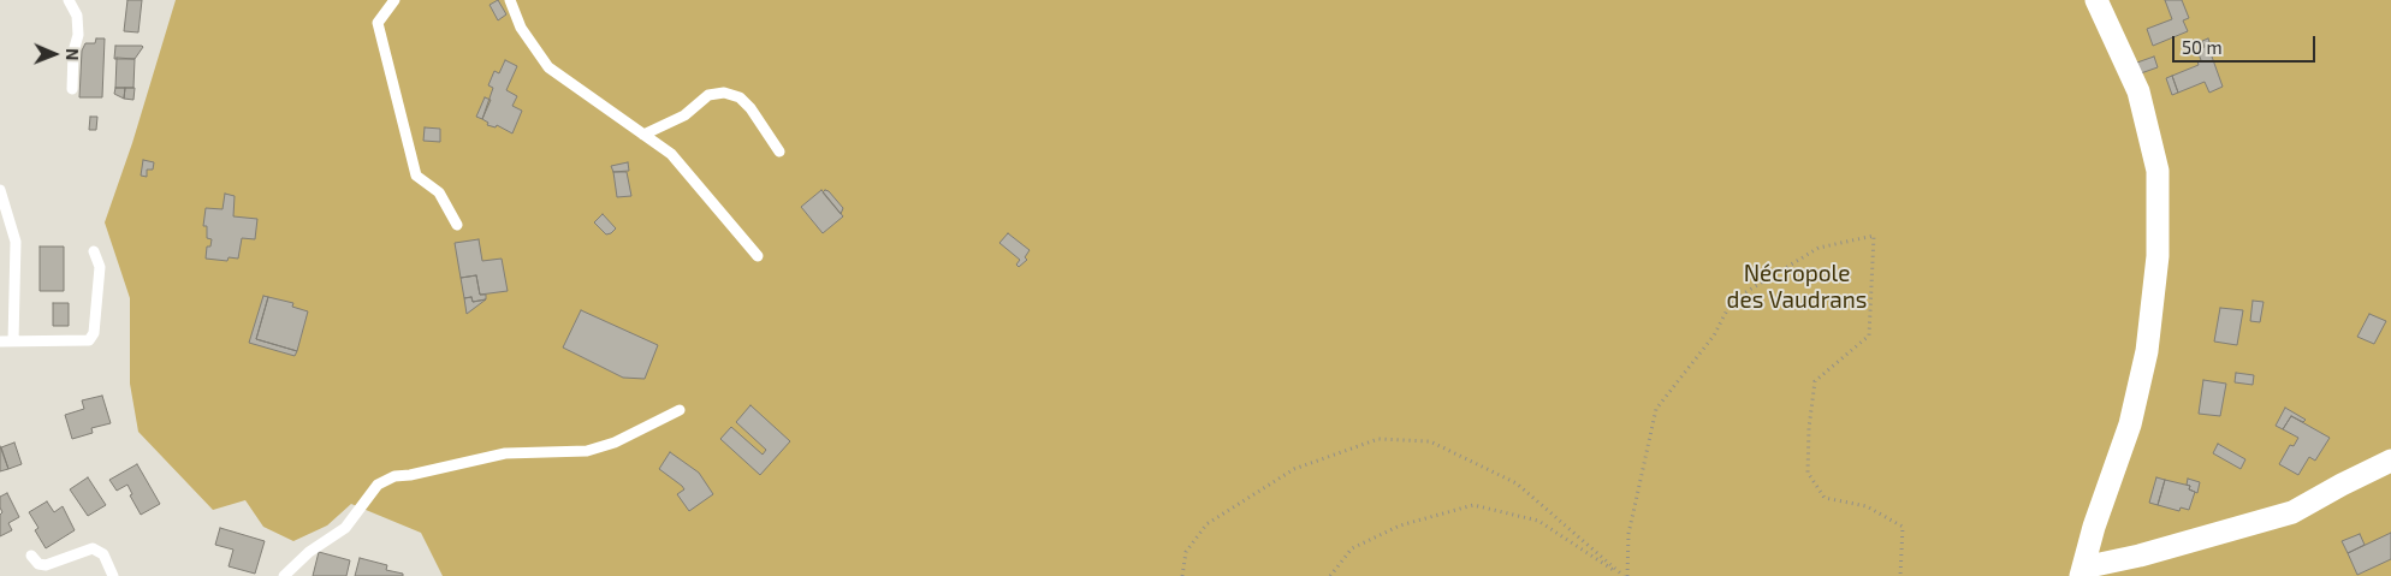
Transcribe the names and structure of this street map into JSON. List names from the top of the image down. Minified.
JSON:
{"parks":["Nécropole des Vaudrans"],"scale_bar":"50 m","north":"right"}
